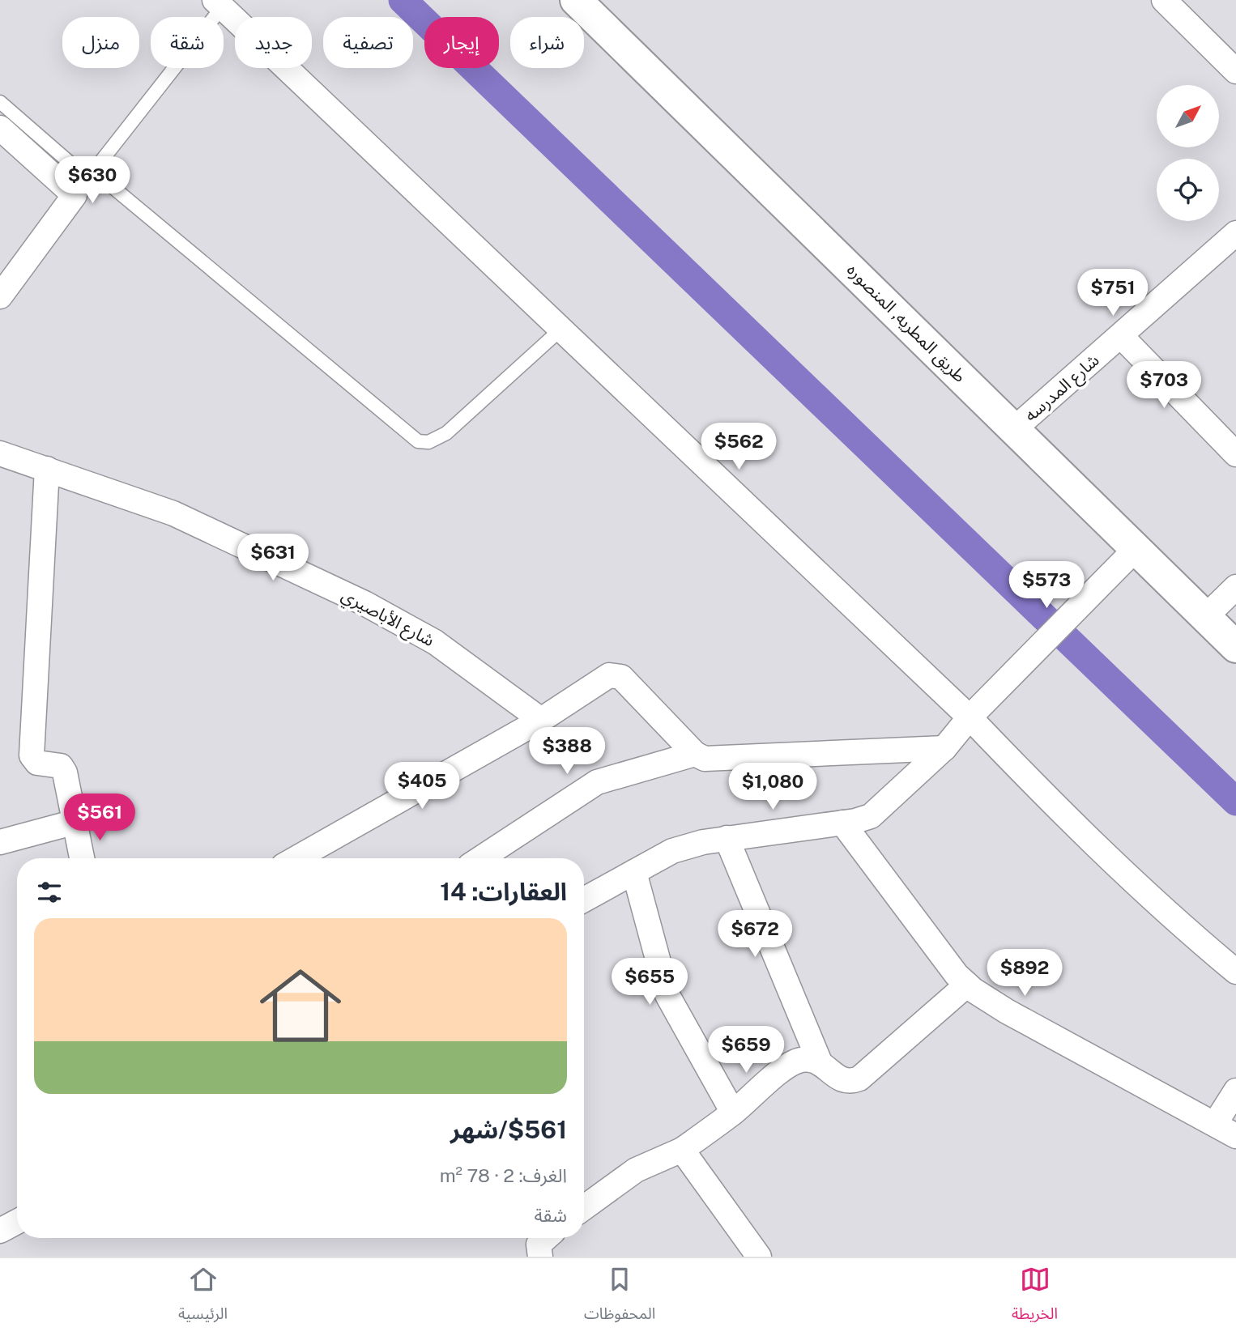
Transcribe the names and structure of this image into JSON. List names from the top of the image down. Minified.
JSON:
{"streets":{"main road":["طريق المطريه, المنصوره"],"street":["شارع المدرسه","شارع الأباصيري"]},"crossings":[["طريق المطريه, المنصوره","شارع المدرسه"]],"north":"top right","page":{"chip":["شراء","إيجار","تصفية","جديد","شقة","منزل"],"price":["$630","$751","$703","$562","$631","$573","$388","$405","$1,080","$561","$672","$892","$655","$659"],"heading":"العقارات: 14","list":[{"name":"$561/شهر","note":"الغرف: 2 · 78 m² · شقة"}],"tabs":["الخريطة","المحفوظات","الرئيسية"]}}
